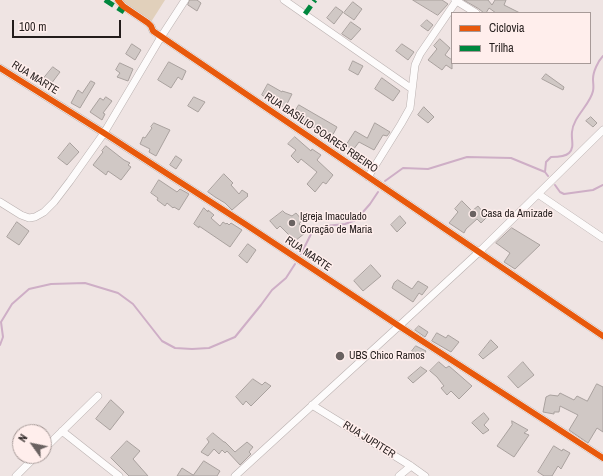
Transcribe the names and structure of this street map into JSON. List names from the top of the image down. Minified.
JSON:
{"streets":{"street":["RUA MARTE","RUA BASÍLIO SOARES RBEIRO","RUA JUPITER"]},"places":["Casa da Amizade","Igreja Imaculado Coração de Maria","UBS Chico Ramos"],"legend":["Ciclovia","Trilha"],"scale_bar":"100 m","north":"top left"}
